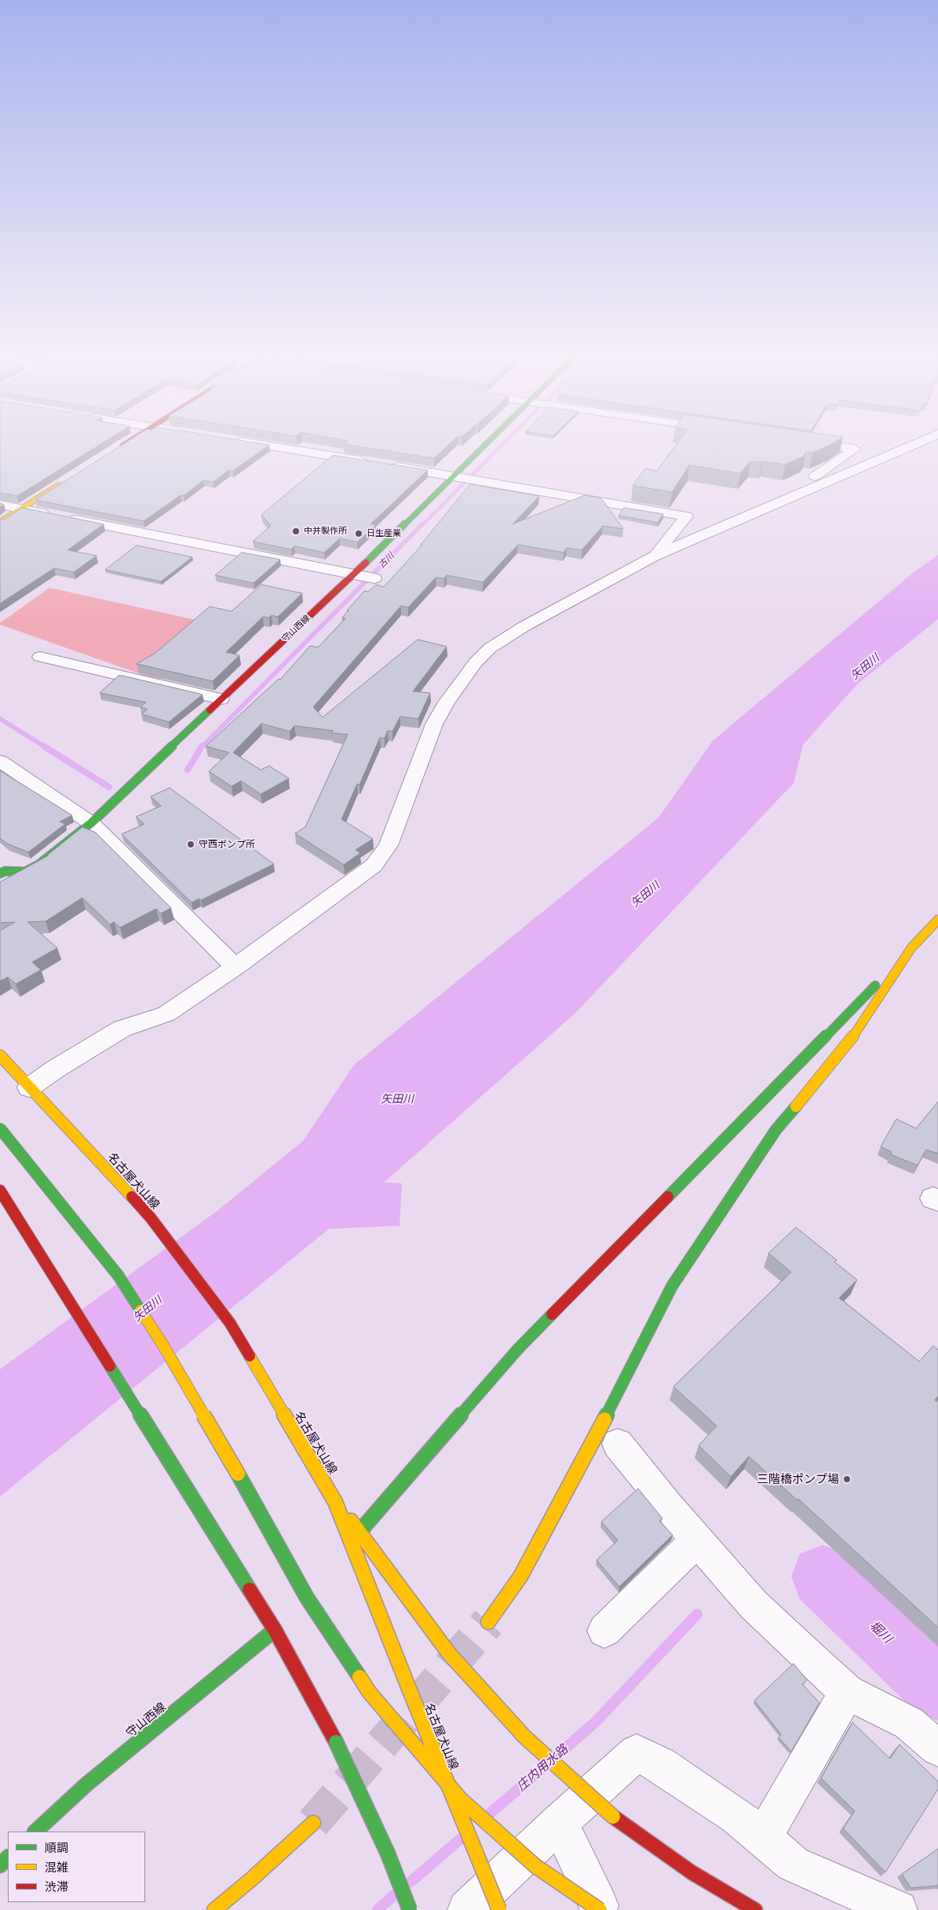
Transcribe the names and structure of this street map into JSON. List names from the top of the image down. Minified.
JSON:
{"streets":{"street":["守山西線","名古屋犬山線"]},"water":["古川","矢田川","堀川","庄内用水路"],"places":["中井製作所","日生産業","守西ポンプ所","三階橋ポンプ場"],"legend":["順調","混雑","渋滞"]}
